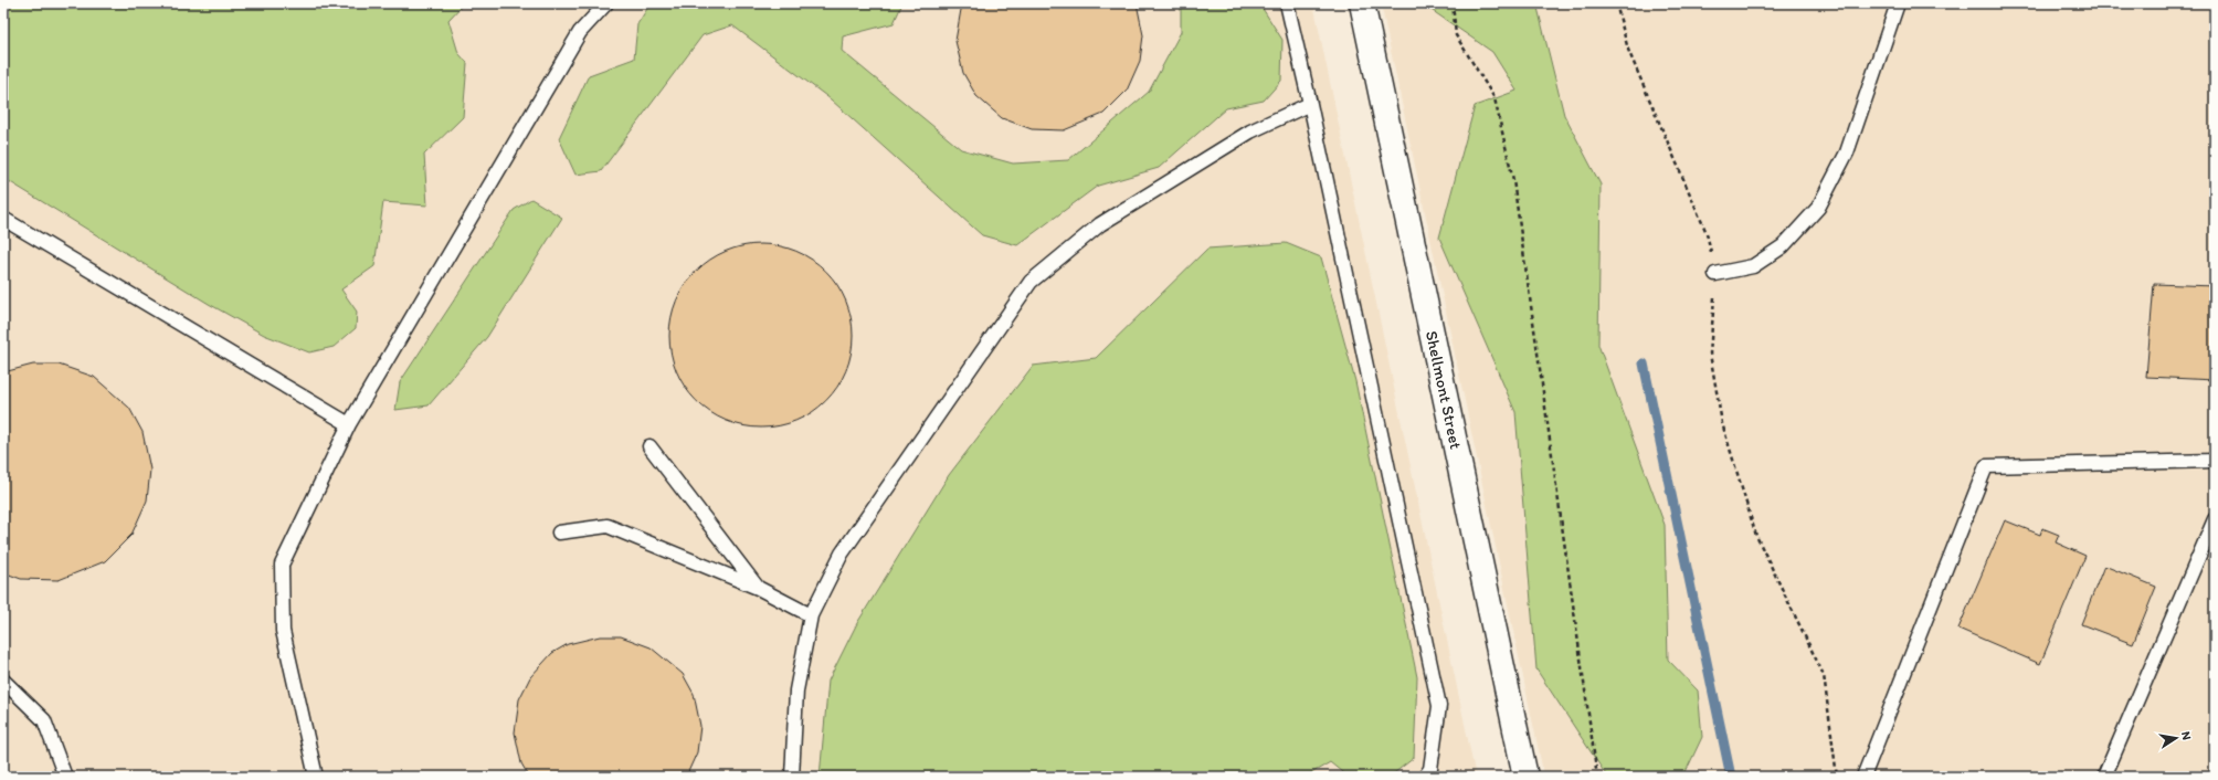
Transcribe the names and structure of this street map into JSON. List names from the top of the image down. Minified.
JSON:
{"streets":{"street":["Shellmont Street"]},"north":"right"}
